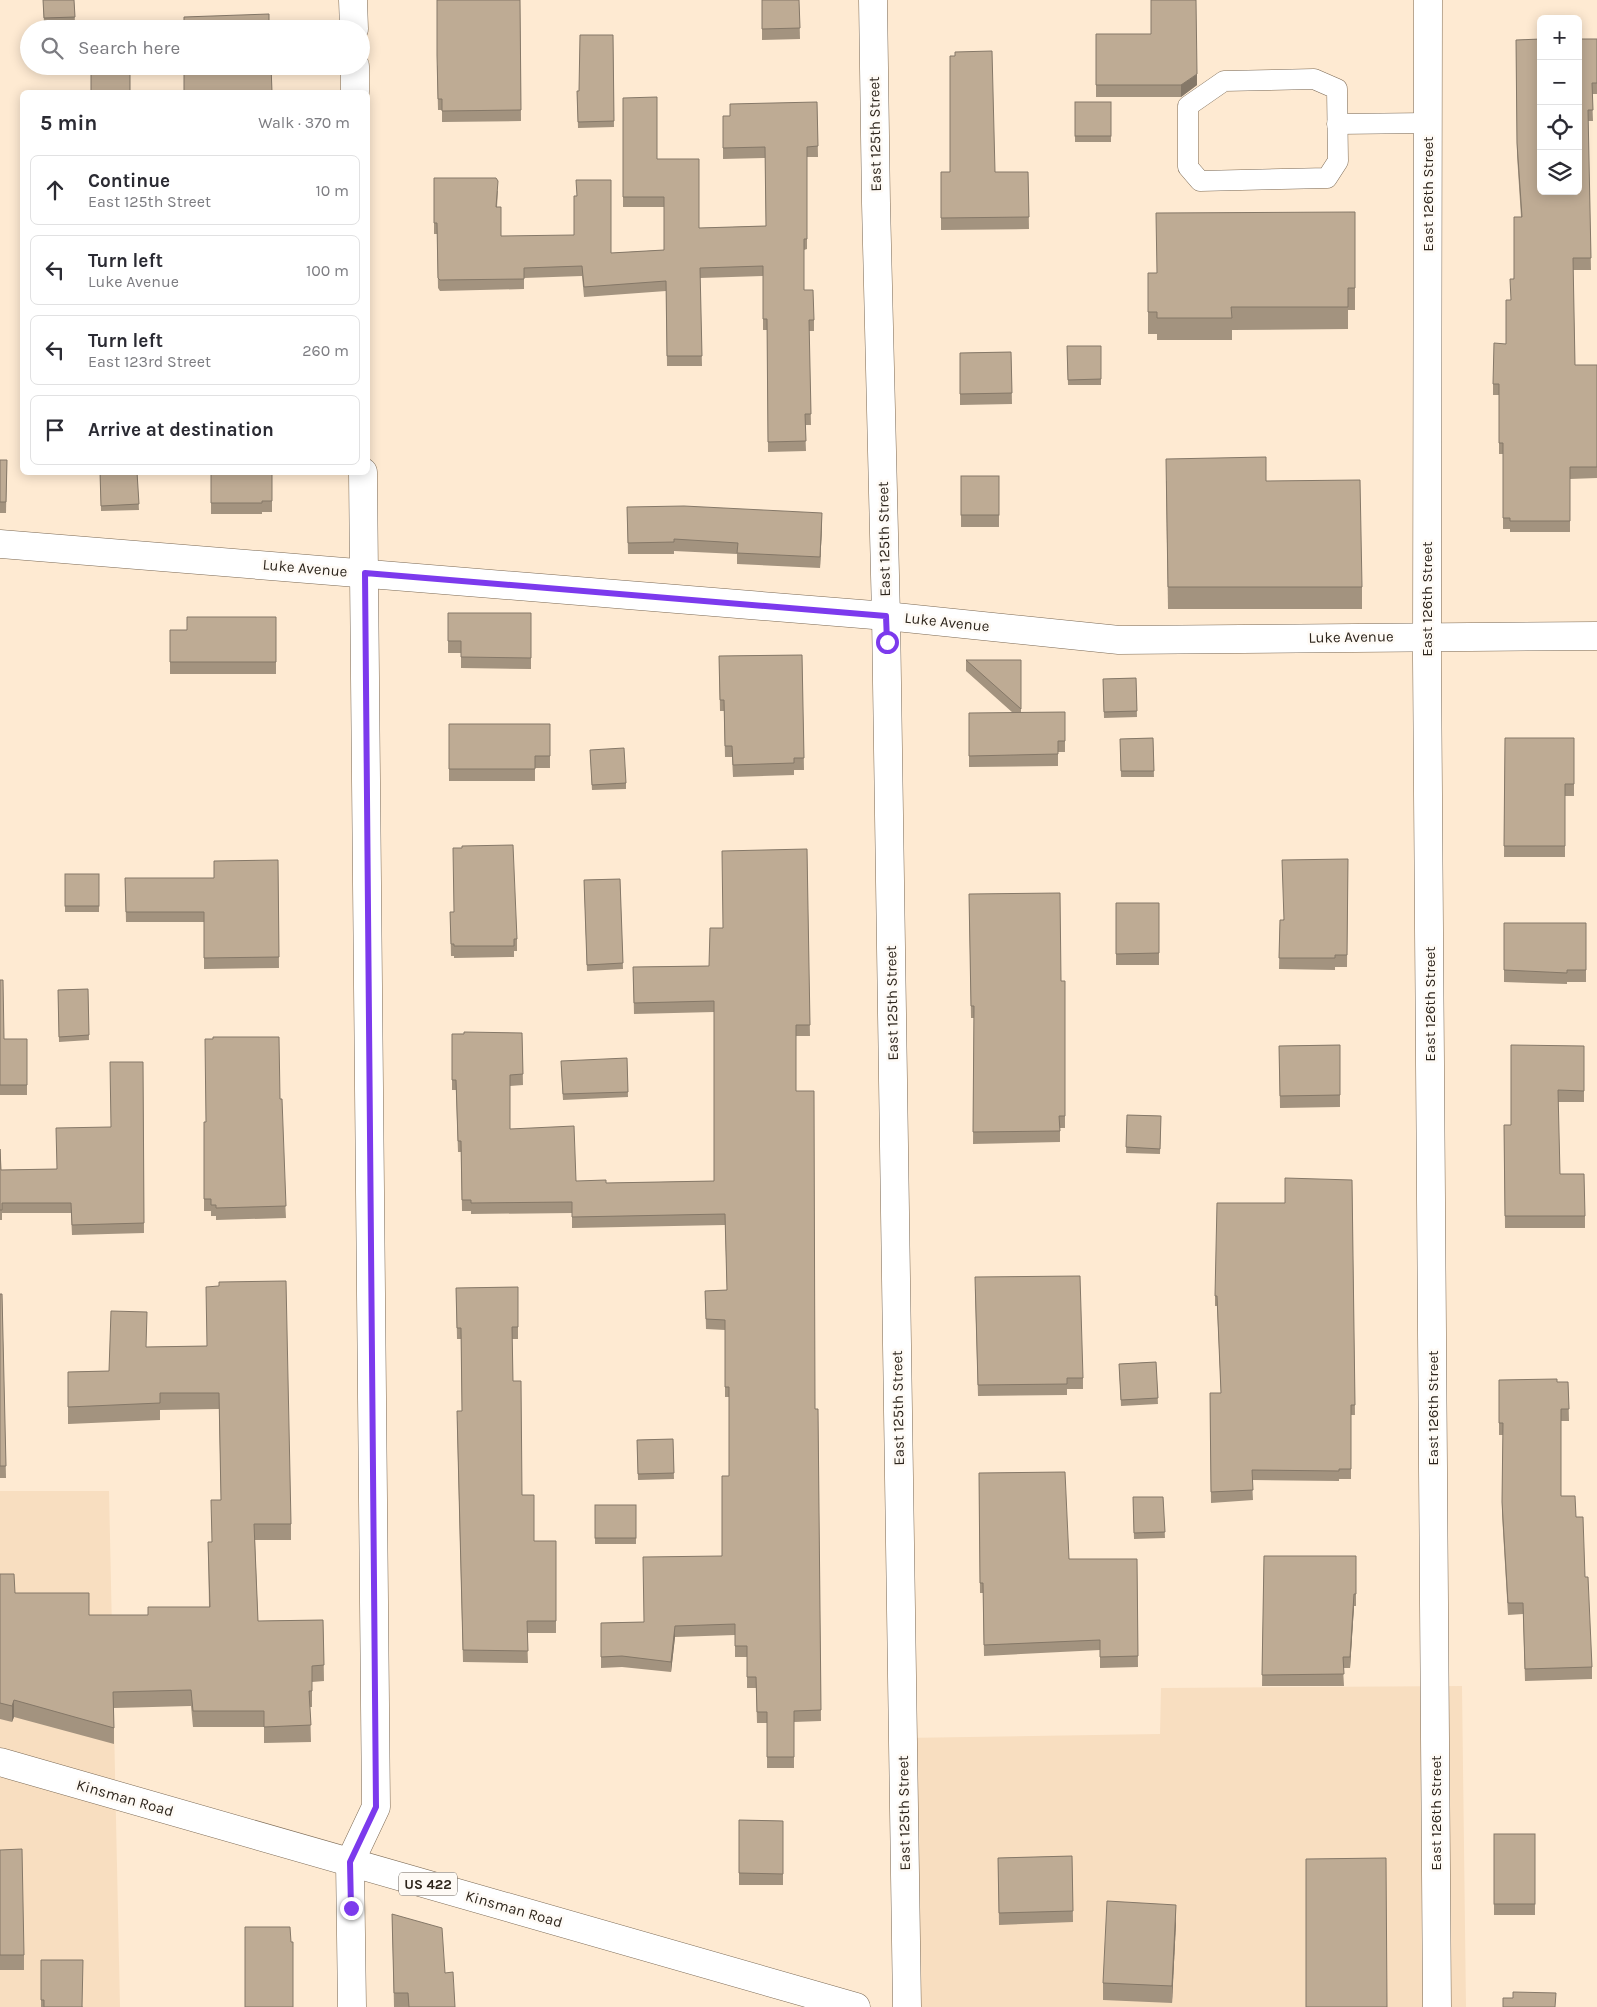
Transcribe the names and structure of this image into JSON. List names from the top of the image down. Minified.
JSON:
{"streets":{"street":["East 125th Street","East 126th Street","Luke Avenue","Kinsman Road","US 422"]},"crossings":[["East 125th Street","Luke Avenue"],["East 126th Street","Luke Avenue"]],"page":{"map_buttons":["+","−"],"search":"Search here","heading":["5 min","Walk · 370 m"],"list":[["Continue","East 125th Street","10 m"],["Turn left","Luke Avenue","100 m"],["Turn left","East 123rd Street","260 m"],"Arrive at destination"]}}
